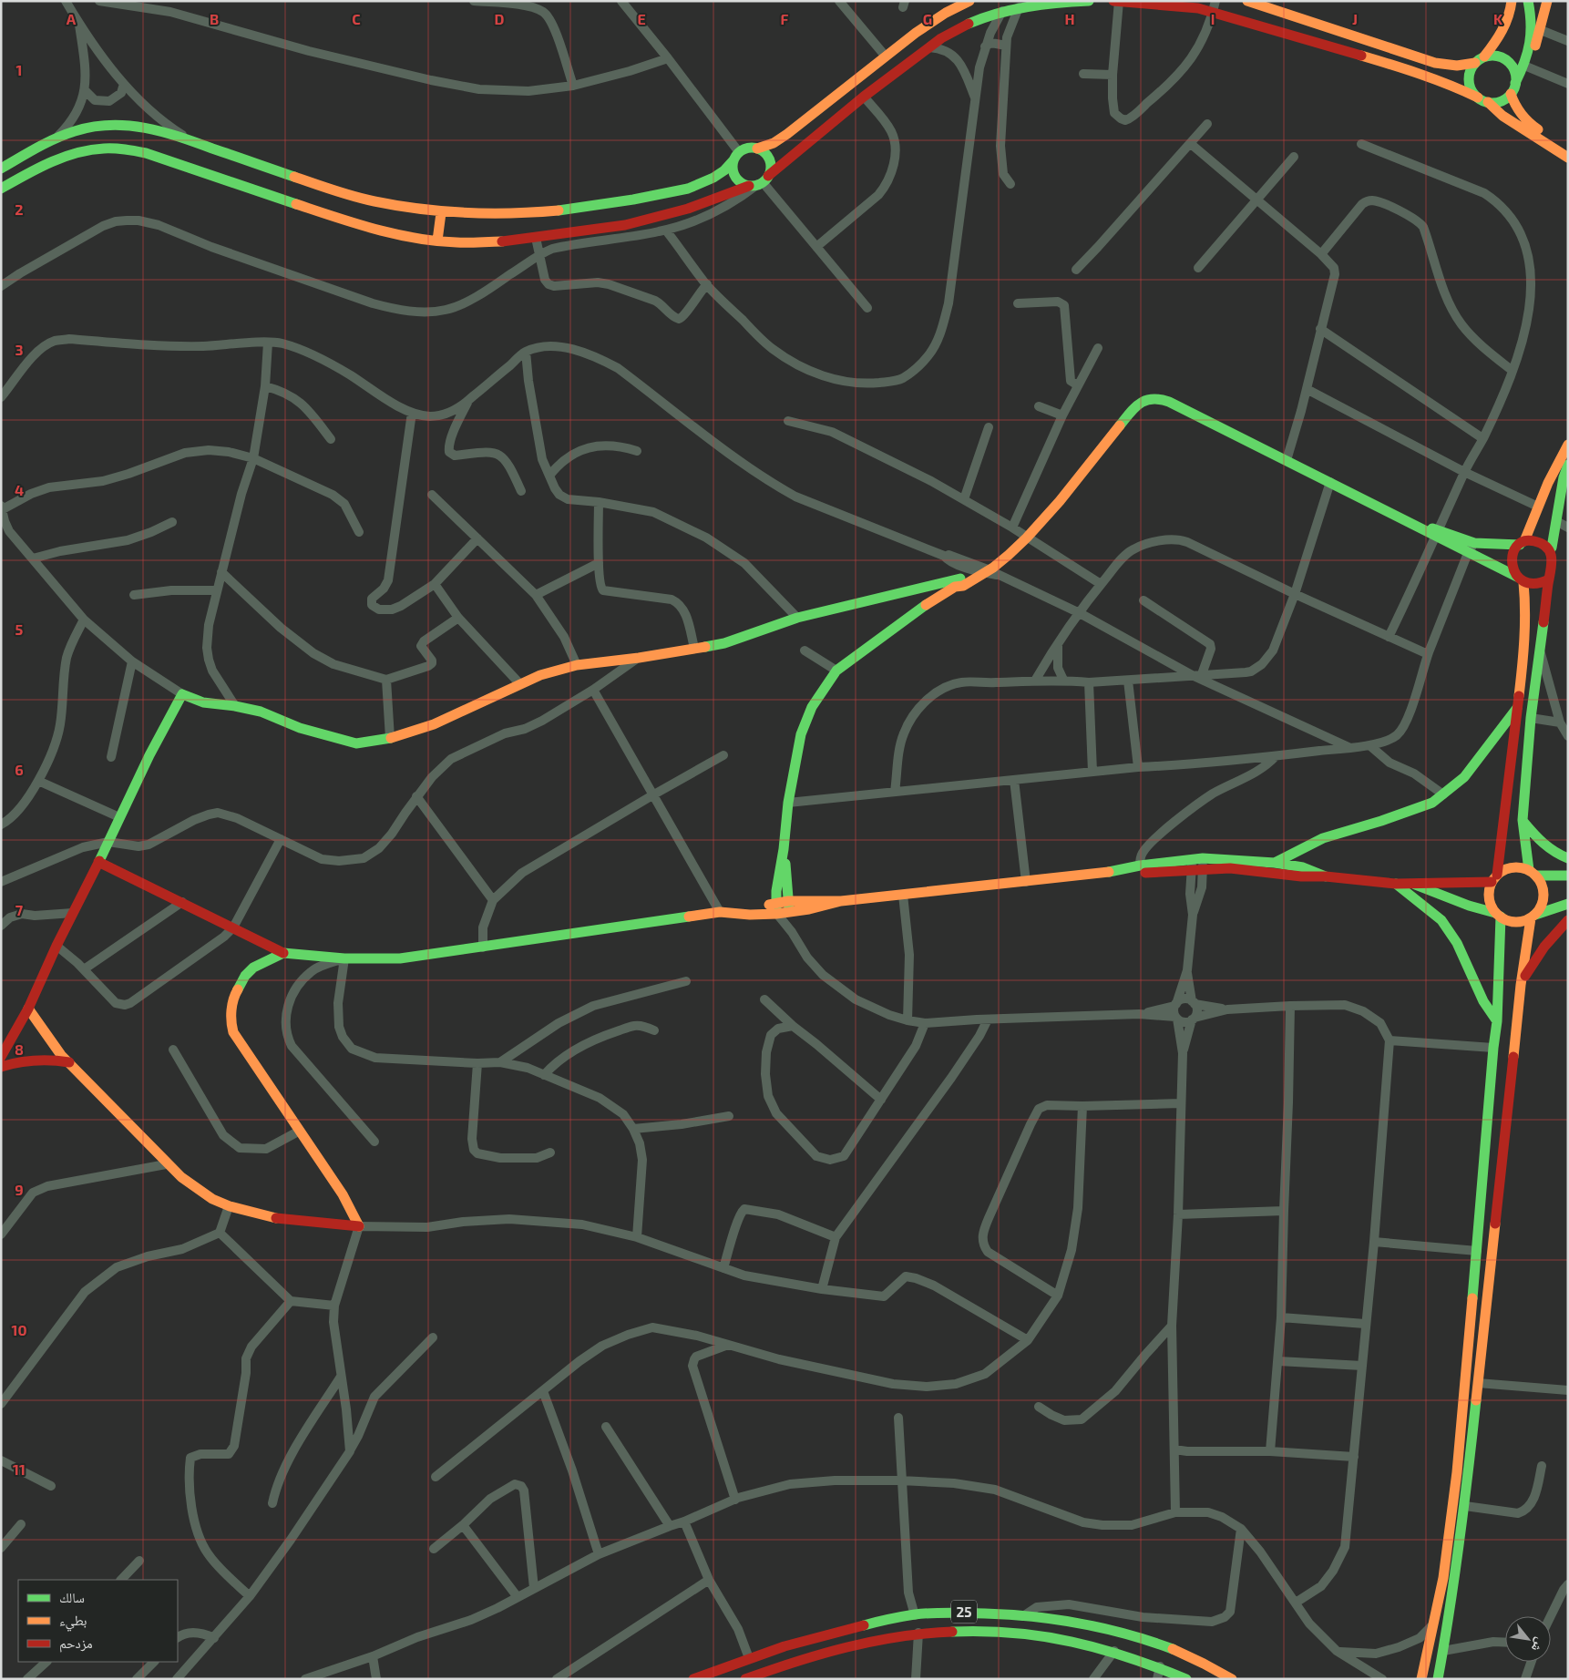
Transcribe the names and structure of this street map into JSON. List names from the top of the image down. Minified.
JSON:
{"streets":{"street":["25"]},"legend":["سالك","بطيء","مزدحم"],"north":"bottom right","grid":{"columns":["A","B","C","D","E","F","G","H","I","J","K"],"rows":["1","2","3","4","5","6","7","8","9","10","11"]}}
